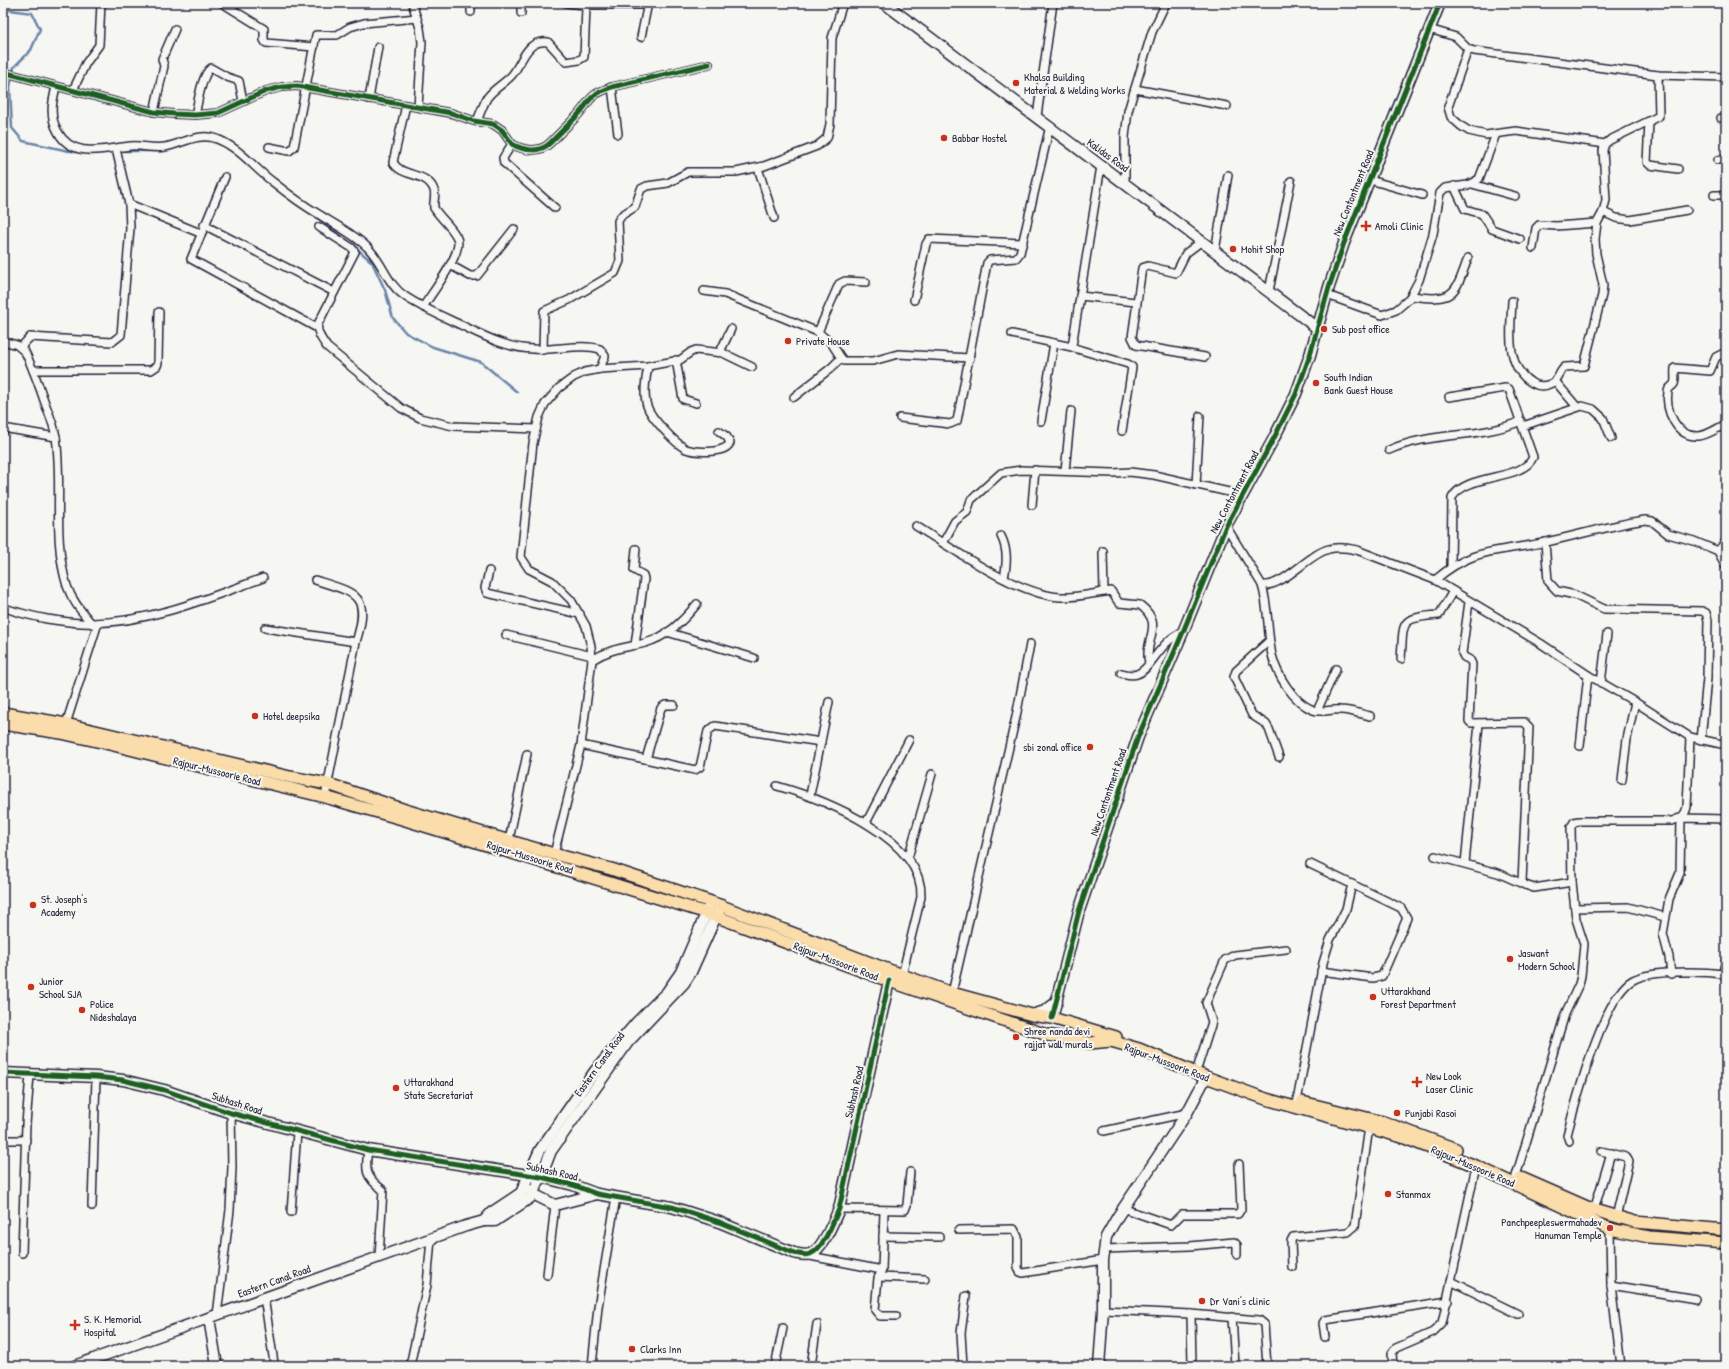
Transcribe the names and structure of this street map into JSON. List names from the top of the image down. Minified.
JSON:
{"streets":{"main road":["Rajpur-Mussoorie Road"],"street":["Kalidas Road","New Contontment Road","Eastern Canal Road","Subhash Road"]},"crossings":[["Kalidas Road","New Contontment Road"],["New Contontment Road","Rajpur-Mussoorie Road"],["Rajpur-Mussoorie Road","Eastern Canal Road"],["Rajpur-Mussoorie Road","Subhash Road"],["Eastern Canal Road","Subhash Road"]],"places":{"other":["Khalsa Building Material & Welding Works","Babbar Hostel","Mohit Shop","Sub post office","Private House","South Indian Bank Guest House","Hotel deepsika","sbi zonal office","St. Joseph's Academy","Jaswant Modern School","Junior School SJA","Uttarakhand Forest Department","Police Nideshalaya","Shree nanda devi rajjat wall murals","Uttarakhand State Secretariat","Punjabi Rasoi","Stanmax","Panchpeepleswermahadev Hanuman Temple","Dr Vani's clinic","Clarks Inn"],"health":["Amoli Clinic","New Look Laser Clinic","S. K. Memorial Hospital"]}}
